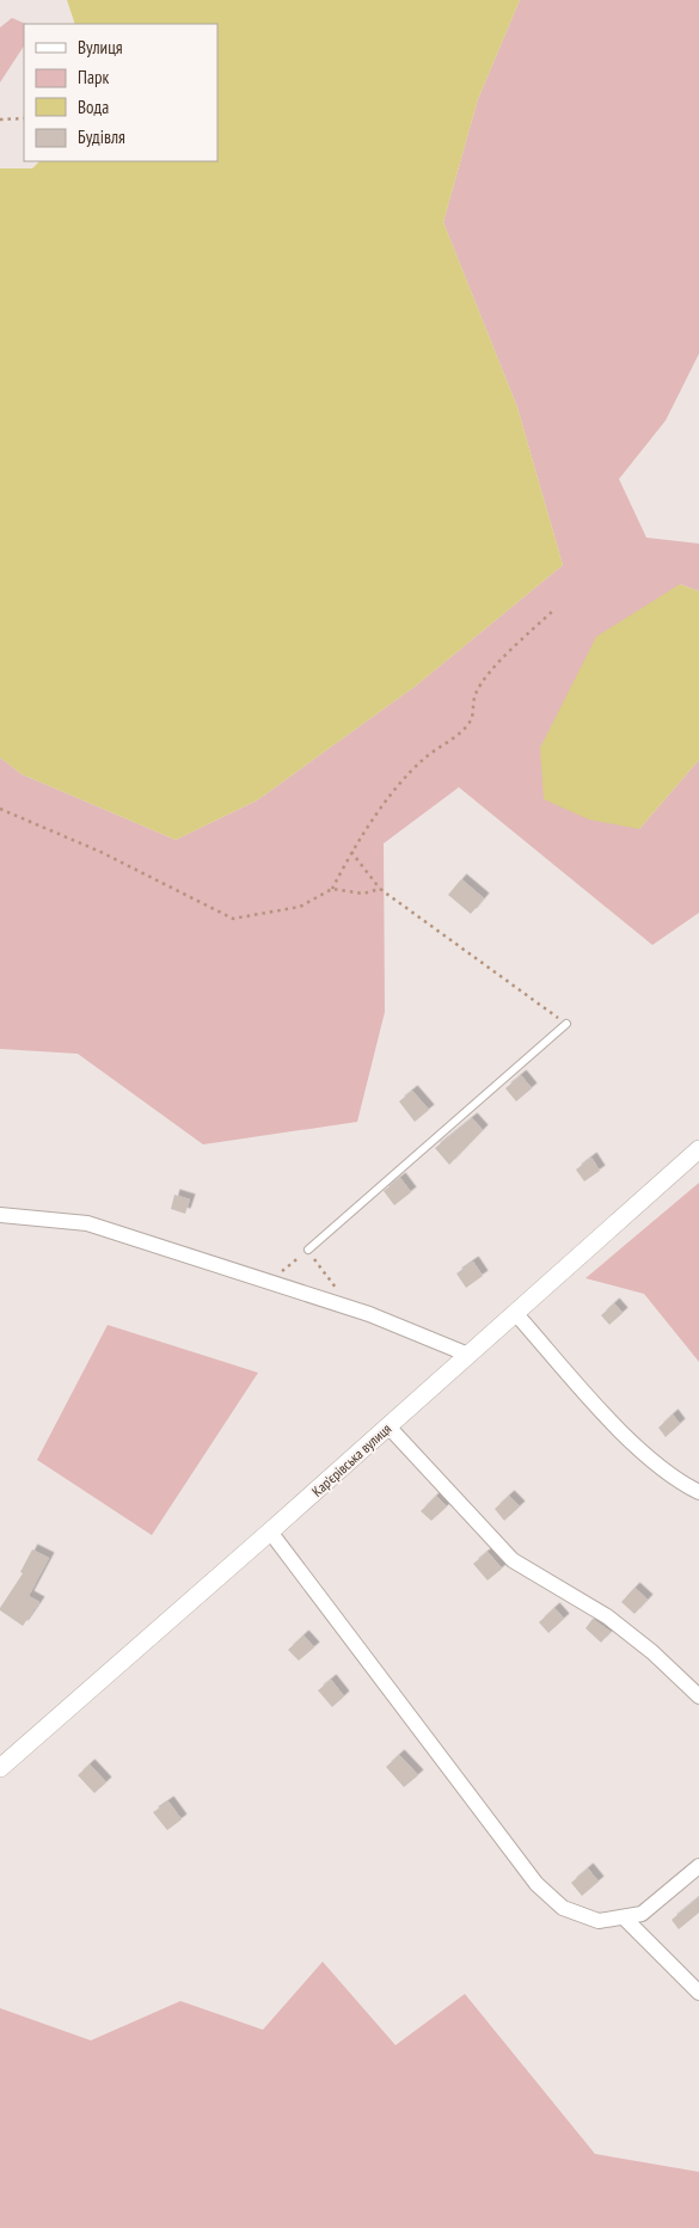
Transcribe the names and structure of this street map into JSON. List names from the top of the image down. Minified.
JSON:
{"streets":{"street":["Кар'єрівська вулиця"]},"legend":["Вулиця","Парк","Вода","Будівля"]}
